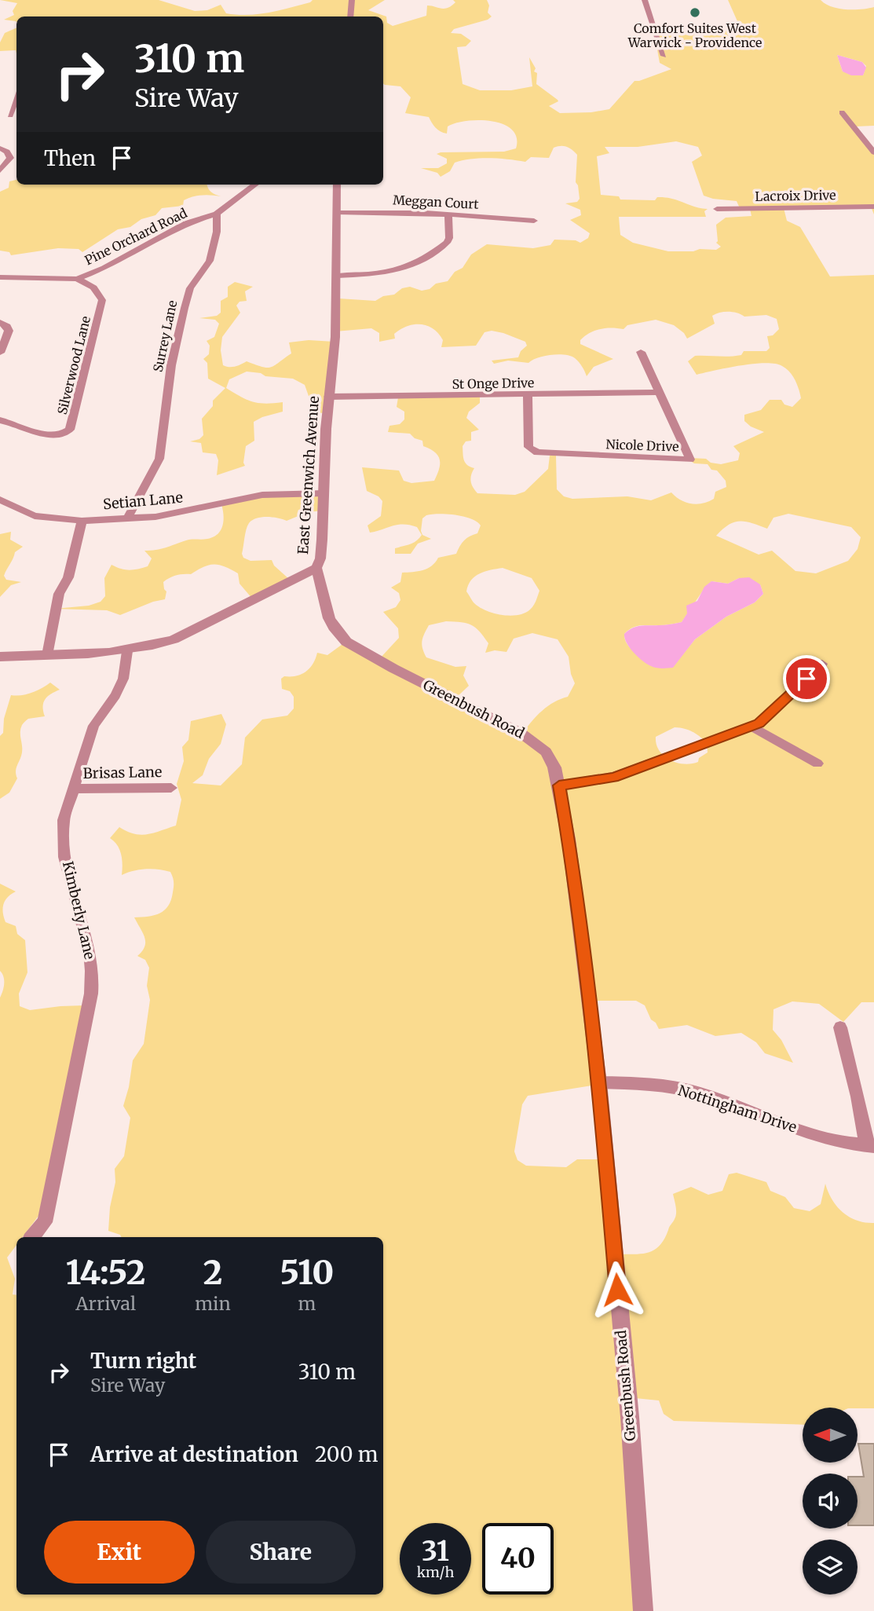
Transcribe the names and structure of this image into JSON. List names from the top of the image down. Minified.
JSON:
{"streets":{"street":["Lacroix Drive","Meggan Court","Pine Orchard Road","Surrey Lane","Silverwood Lane","St Onge Drive","Nicole Drive","East Greenwich Avenue","Setian Lane","Greenbush Road","Brisas Lane","Kimberly Lane","Nottingham Drive"]},"crossings":[["Meggan Court","East Greenwich Avenue"],["Pine Orchard Road","Surrey Lane"],["Pine Orchard Road","Silverwood Lane"],["Surrey Lane","Setian Lane"],["St Onge Drive","Nicole Drive"],["St Onge Drive","East Greenwich Avenue"],["East Greenwich Avenue","Setian Lane"],["East Greenwich Avenue","Greenbush Road"],["East Greenwich Avenue","Kimberly Lane"],["Greenbush Road","Nottingham Drive"],["Brisas Lane","Kimberly Lane"]],"places":["Comfort Suites West Warwick - Providence"],"north":"left","page":{"turn":["310 m","Sire Way"],"then":"Then","eta":["14:52","Arrival","2","min","510","m"],"list":[{"name":"Turn right","note":"Sire Way","value":"310 m"},{"name":"Arrive at destination","value":"200 m"}],"buttons":["Exit","Share"],"speed":"31 km/h","limit":"40"}}
